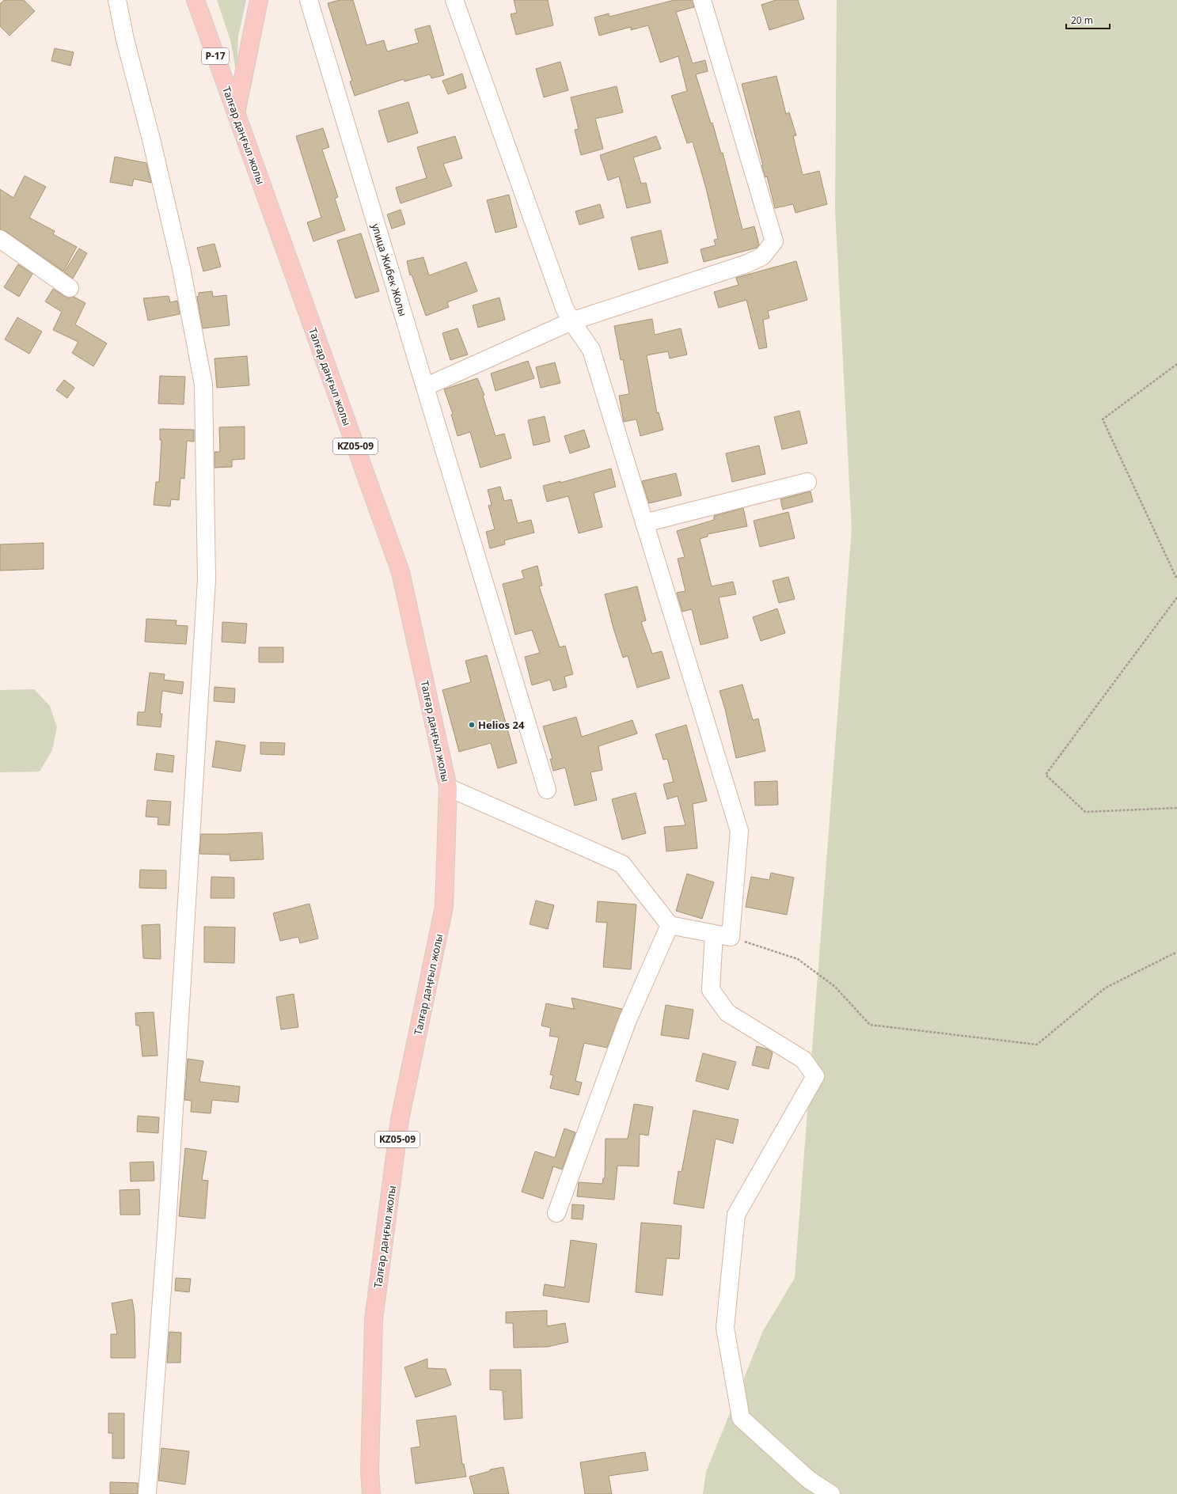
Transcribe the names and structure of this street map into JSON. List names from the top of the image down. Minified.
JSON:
{"streets":{"main road":["P-17","Талғар даңғыл жолы","KZ05-09"],"street":["улица Жибек Жолы"]},"places":["Helios 24"],"scale_bar":"20 m"}
